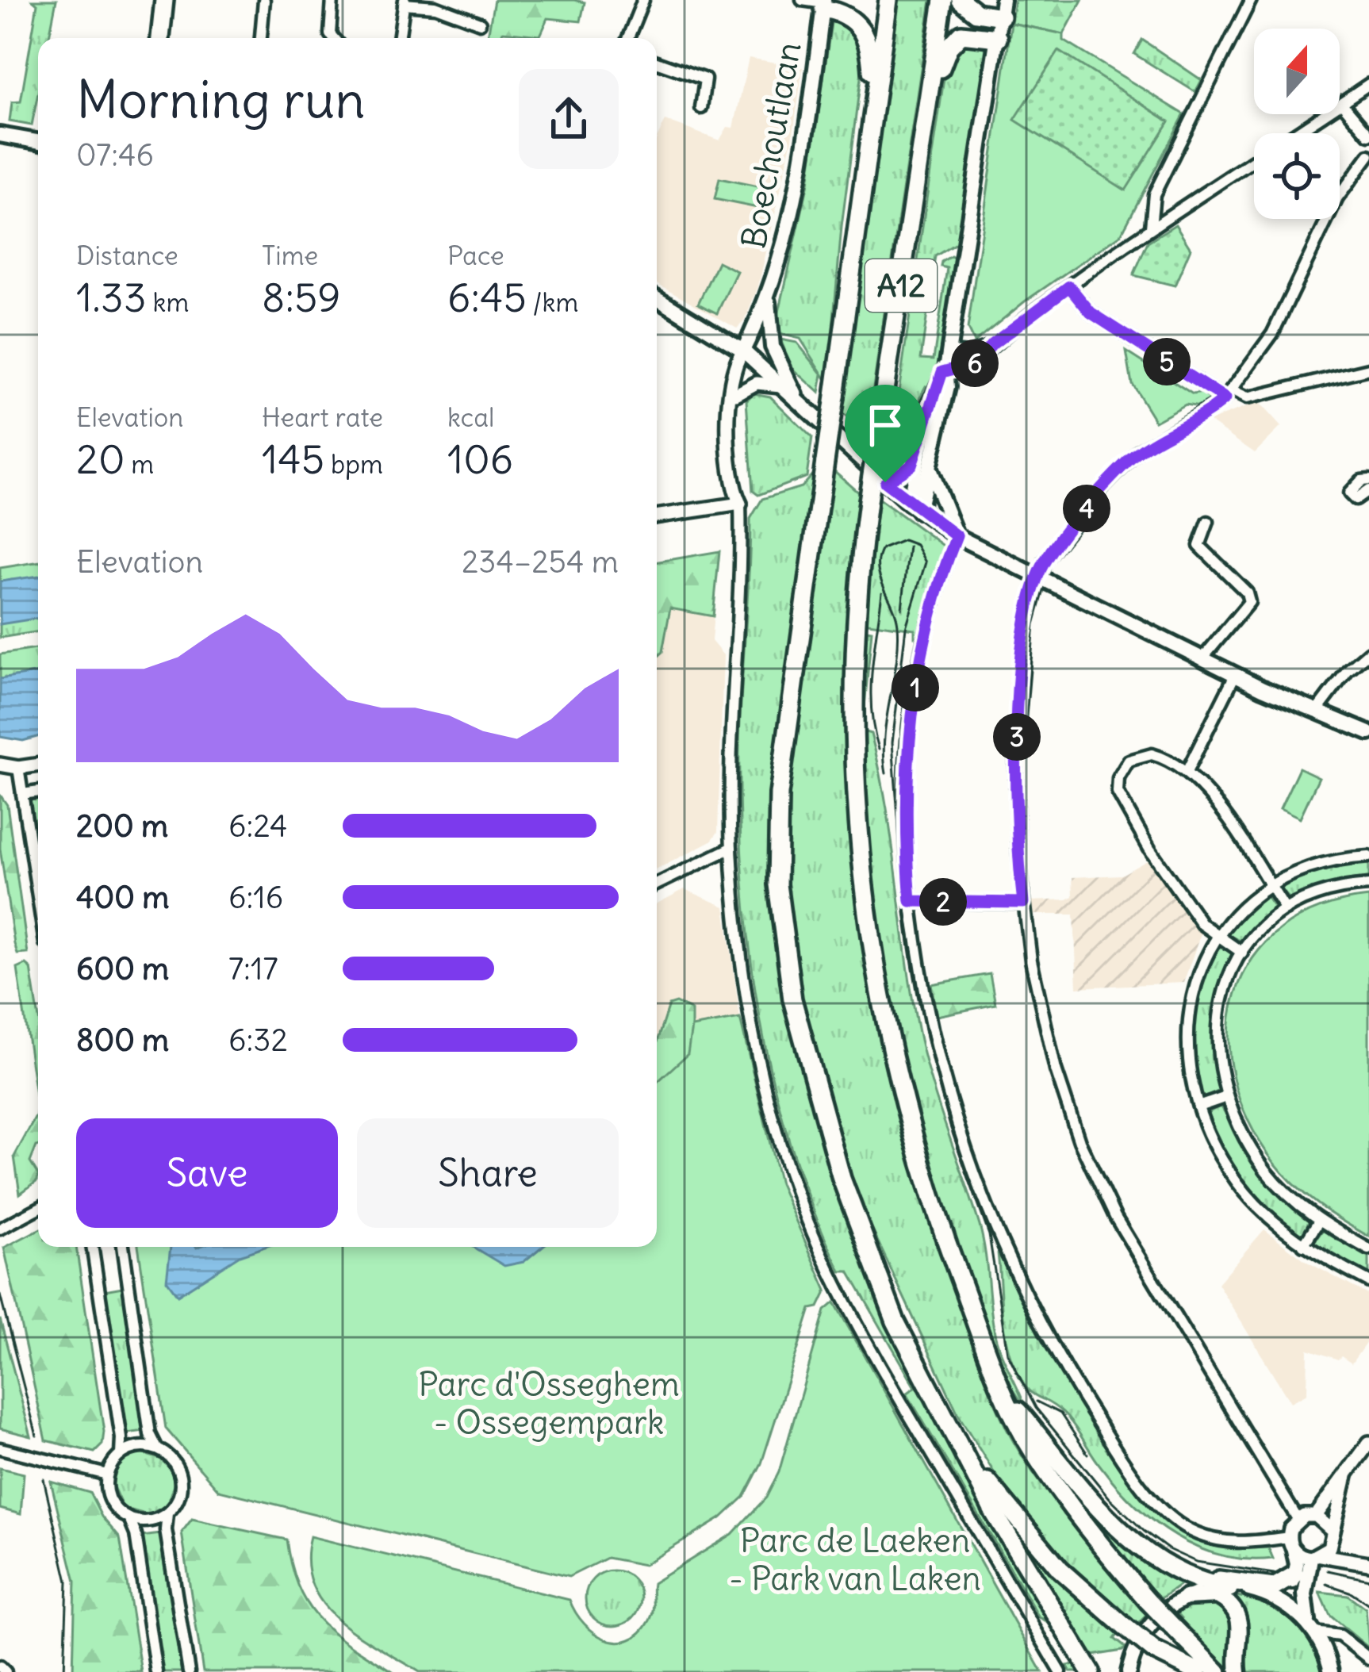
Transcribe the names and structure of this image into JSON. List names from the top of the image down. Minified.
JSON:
{"streets":{"highway":["A12"],"main road":["Boechoutlaan"]},"parks":["Parc d'Osseghem - Ossegempark","Parc de Laeken - Park van Laken"],"north":"top","page":{"heading":["Morning run","07:46"],"stats":[["Distance","1.33 km"],["Time","8:59"],["Pace","6:45 /km"],["Elevation","20 m"],["Heart rate","145 bpm"],["kcal","106"]],"pins":["5","6","4","1","3","2"],"chart":["Elevation","234–254 m"],"list":[{"name":"200 m","note":"6:24"},{"name":"400 m","note":"6:16"},{"name":"600 m","note":"7:17"},{"name":"800 m","note":"6:32"}],"buttons":["Save","Share"]}}
